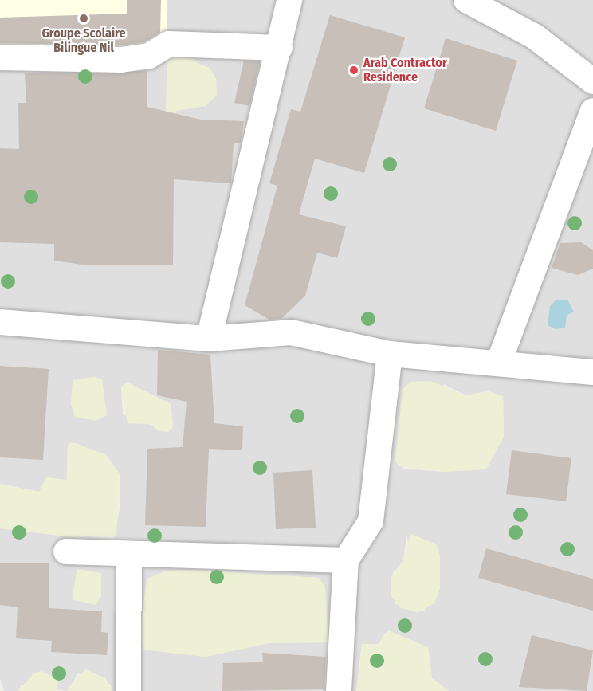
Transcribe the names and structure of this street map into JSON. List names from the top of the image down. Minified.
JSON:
{"places":["Groupe Scolaire Bilingue Nil","Arab Contractor Residence"]}
